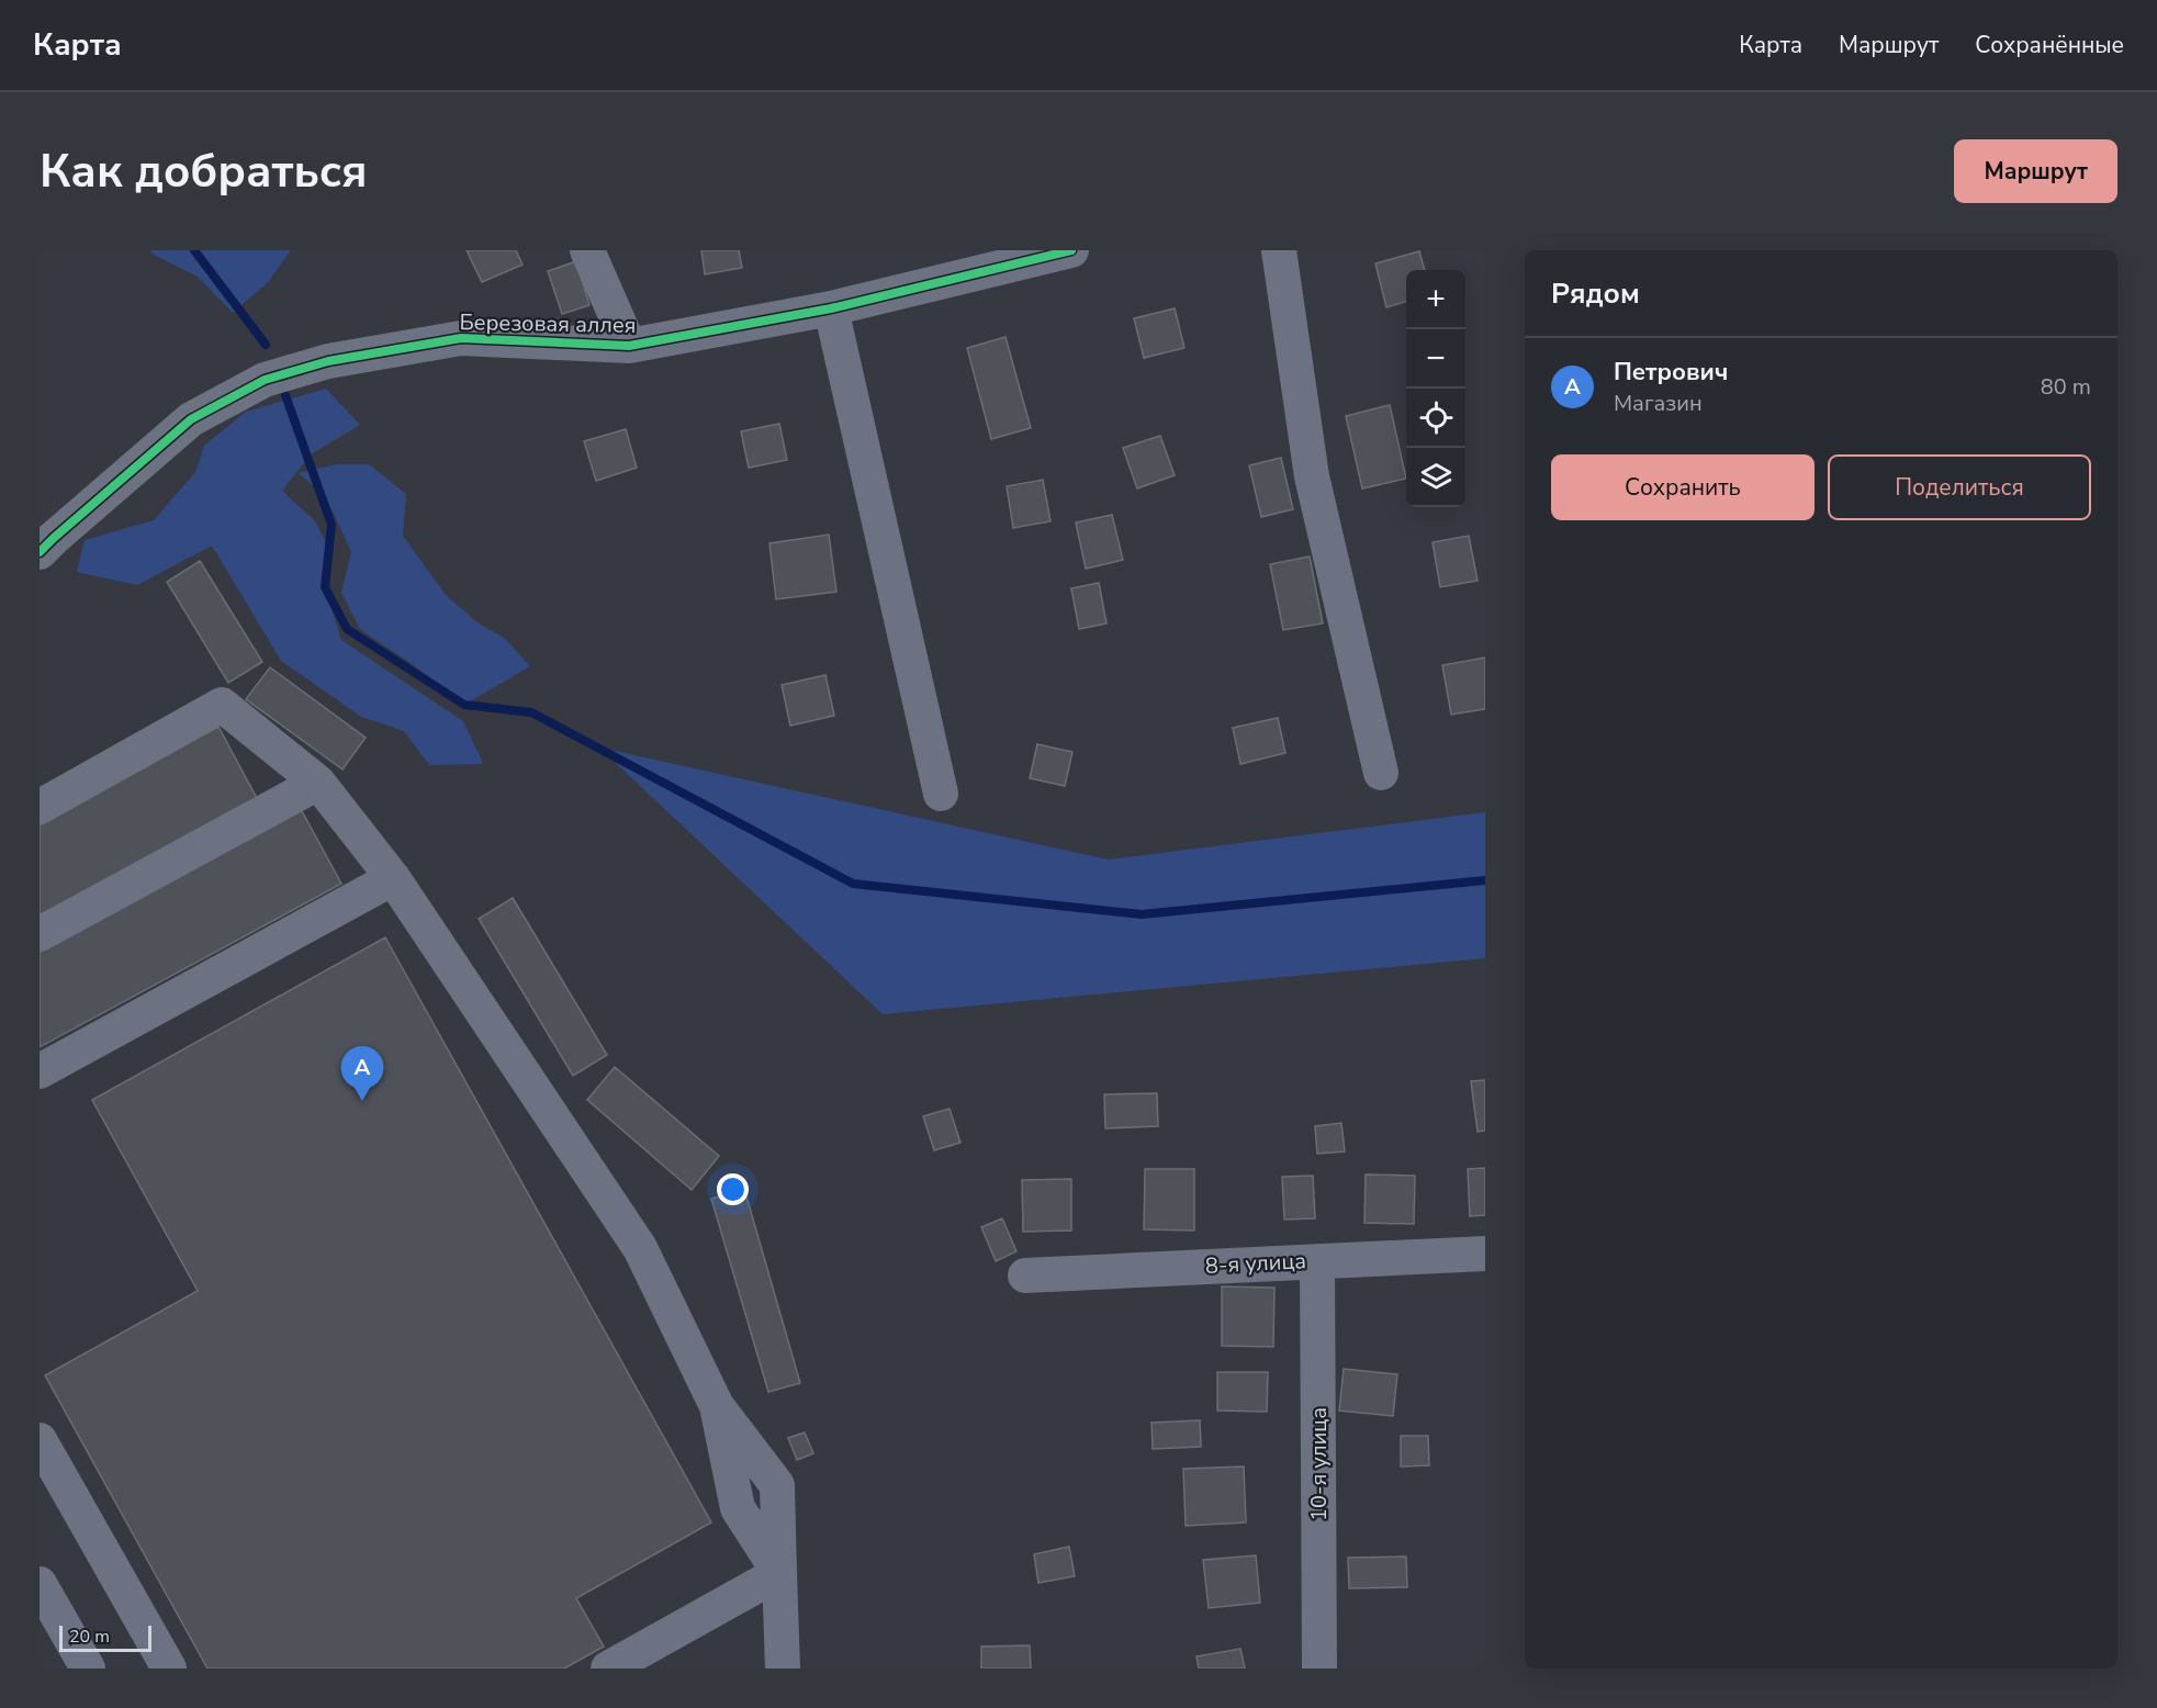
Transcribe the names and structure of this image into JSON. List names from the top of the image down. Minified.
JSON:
{"streets":{"street":["Березовая аллея","8-я улица","10-я улица"]},"crossings":[["8-я улица","10-я улица"]],"scale_bar":"20 m","page":{"header":"Карта","nav":["Карта","Маршрут","Сохранённые"],"buttons":["Маршрут",["Сохранить","Поделиться"]],"title":"Как добраться","heading":"Рядом","map_buttons":["+","−"],"list":[{"mark":"A","name":"Петрович","note":"Магазин","value":"80 m"}],"pins":"A","scale":"20 m"}}
